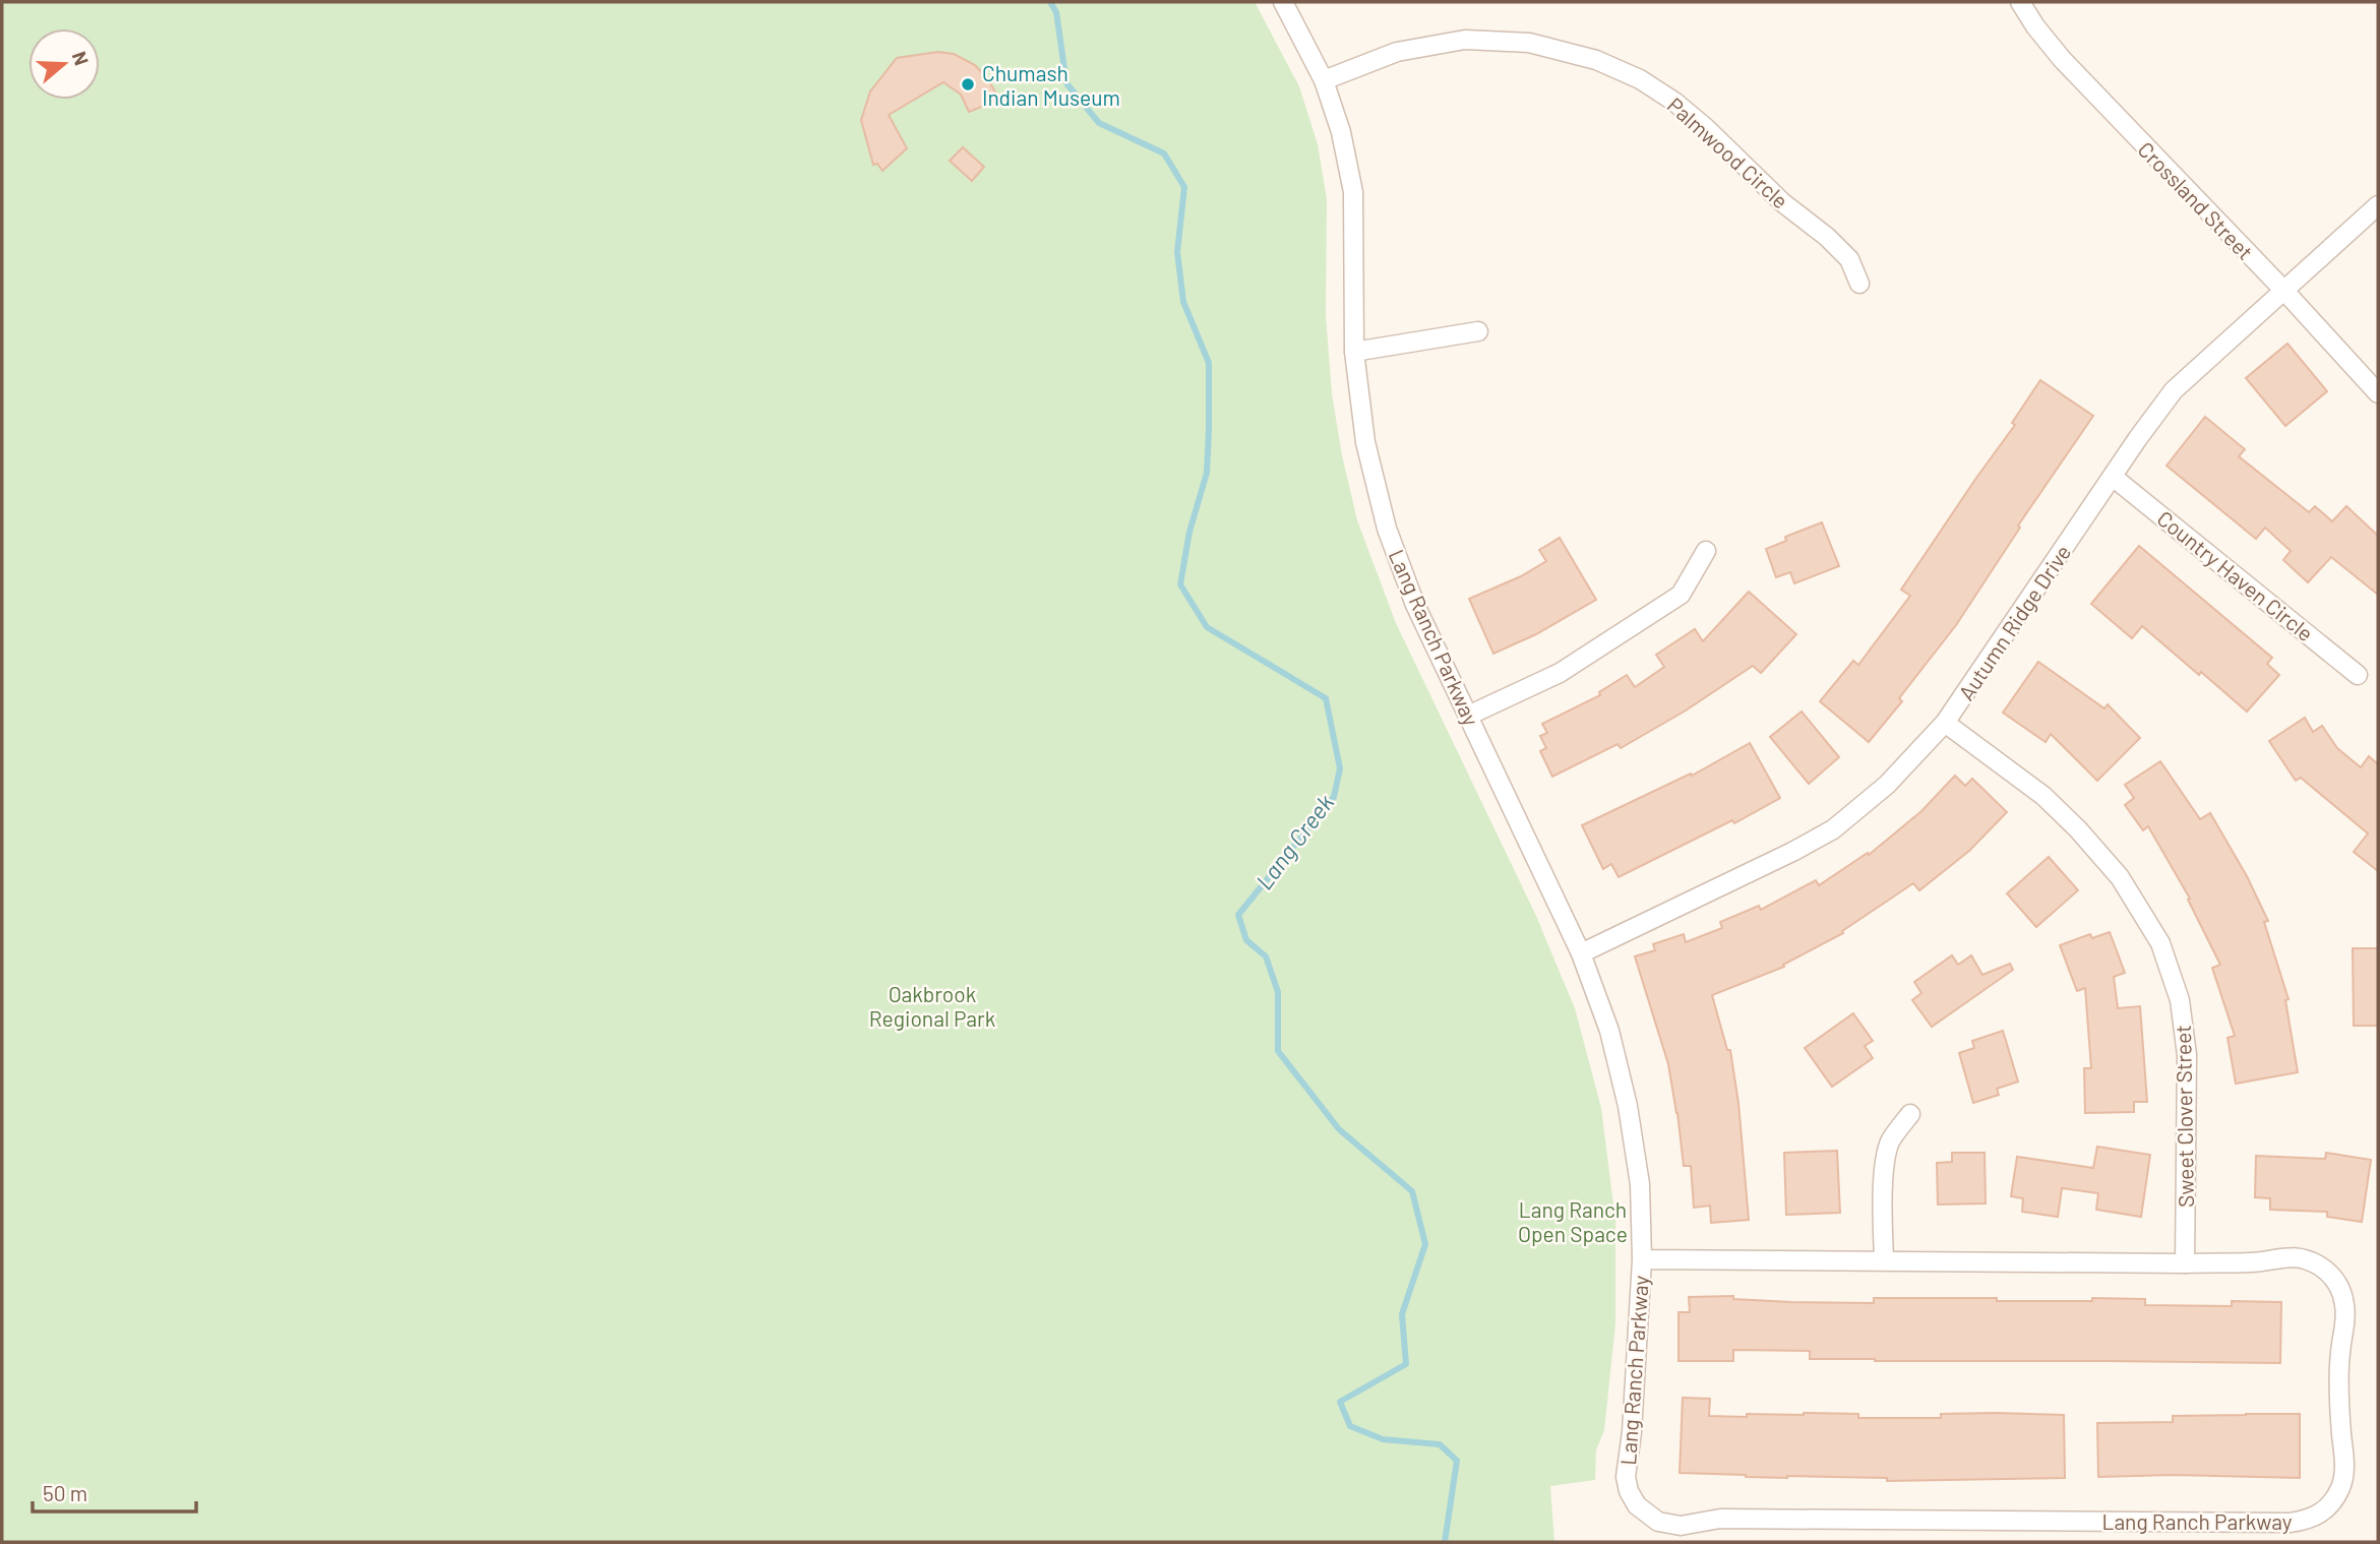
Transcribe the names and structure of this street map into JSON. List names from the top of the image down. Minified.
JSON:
{"streets":{"street":["Palmwood Circle","Crossland Street","Country Haven Circle","Autumn Ridge Drive","Lang Ranch Parkway","Sweet Clover Street"]},"crossings":[["Palmwood Circle","Lang Ranch Parkway"],["Crossland Street","Autumn Ridge Drive"],["Country Haven Circle","Autumn Ridge Drive"],["Autumn Ridge Drive","Lang Ranch Parkway"],["Autumn Ridge Drive","Sweet Clover Street"],["Lang Ranch Parkway","Sweet Clover Street"]],"water":["Lang Creek"],"parks":["Oakbrook Regional Park","Lang Ranch Open Space"],"places":["Chumash Indian Museum"],"scale_bar":"50 m","north":"right"}
